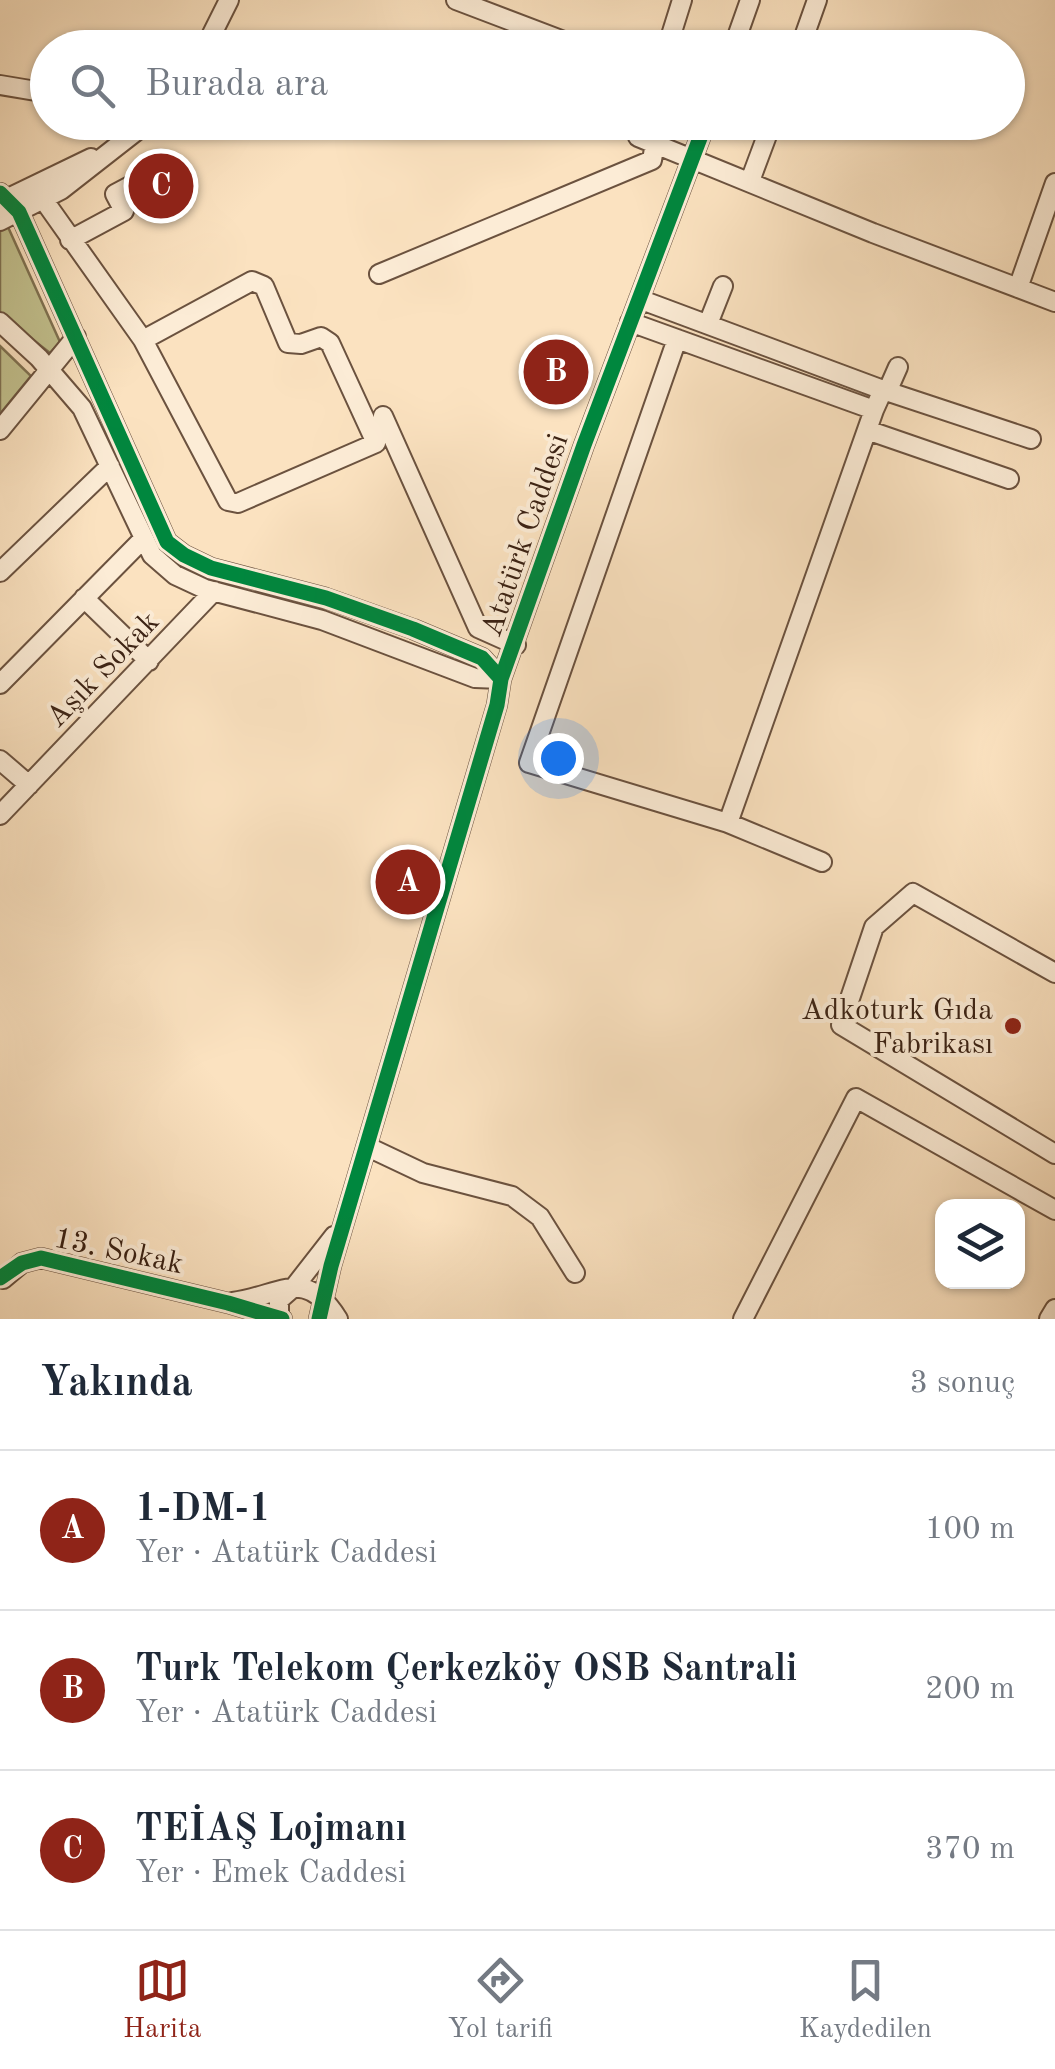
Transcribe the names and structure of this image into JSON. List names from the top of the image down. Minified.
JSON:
{"streets":{"street":["Atatürk Caddesi","Aşık Sokak","13. Sokak"]},"places":["Adkoturk Gıda Fabrikası"],"page":{"search":"Burada ara","pins":["C","B","A"],"heading":["Yakında","3 sonuç"],"list":[{"mark":"A","name":"1-DM-1","note":"Yer · Atatürk Caddesi","value":"100 m"},{"mark":"B","name":"Turk Telekom Çerkezköy OSB Santrali","note":"Yer · Atatürk Caddesi","value":"200 m"},{"mark":"C","name":"TEİAŞ Lojmanı","note":"Yer · Emek Caddesi","value":"370 m"}],"nav":["Harita","Yol tarifi","Kaydedilen"]}}
